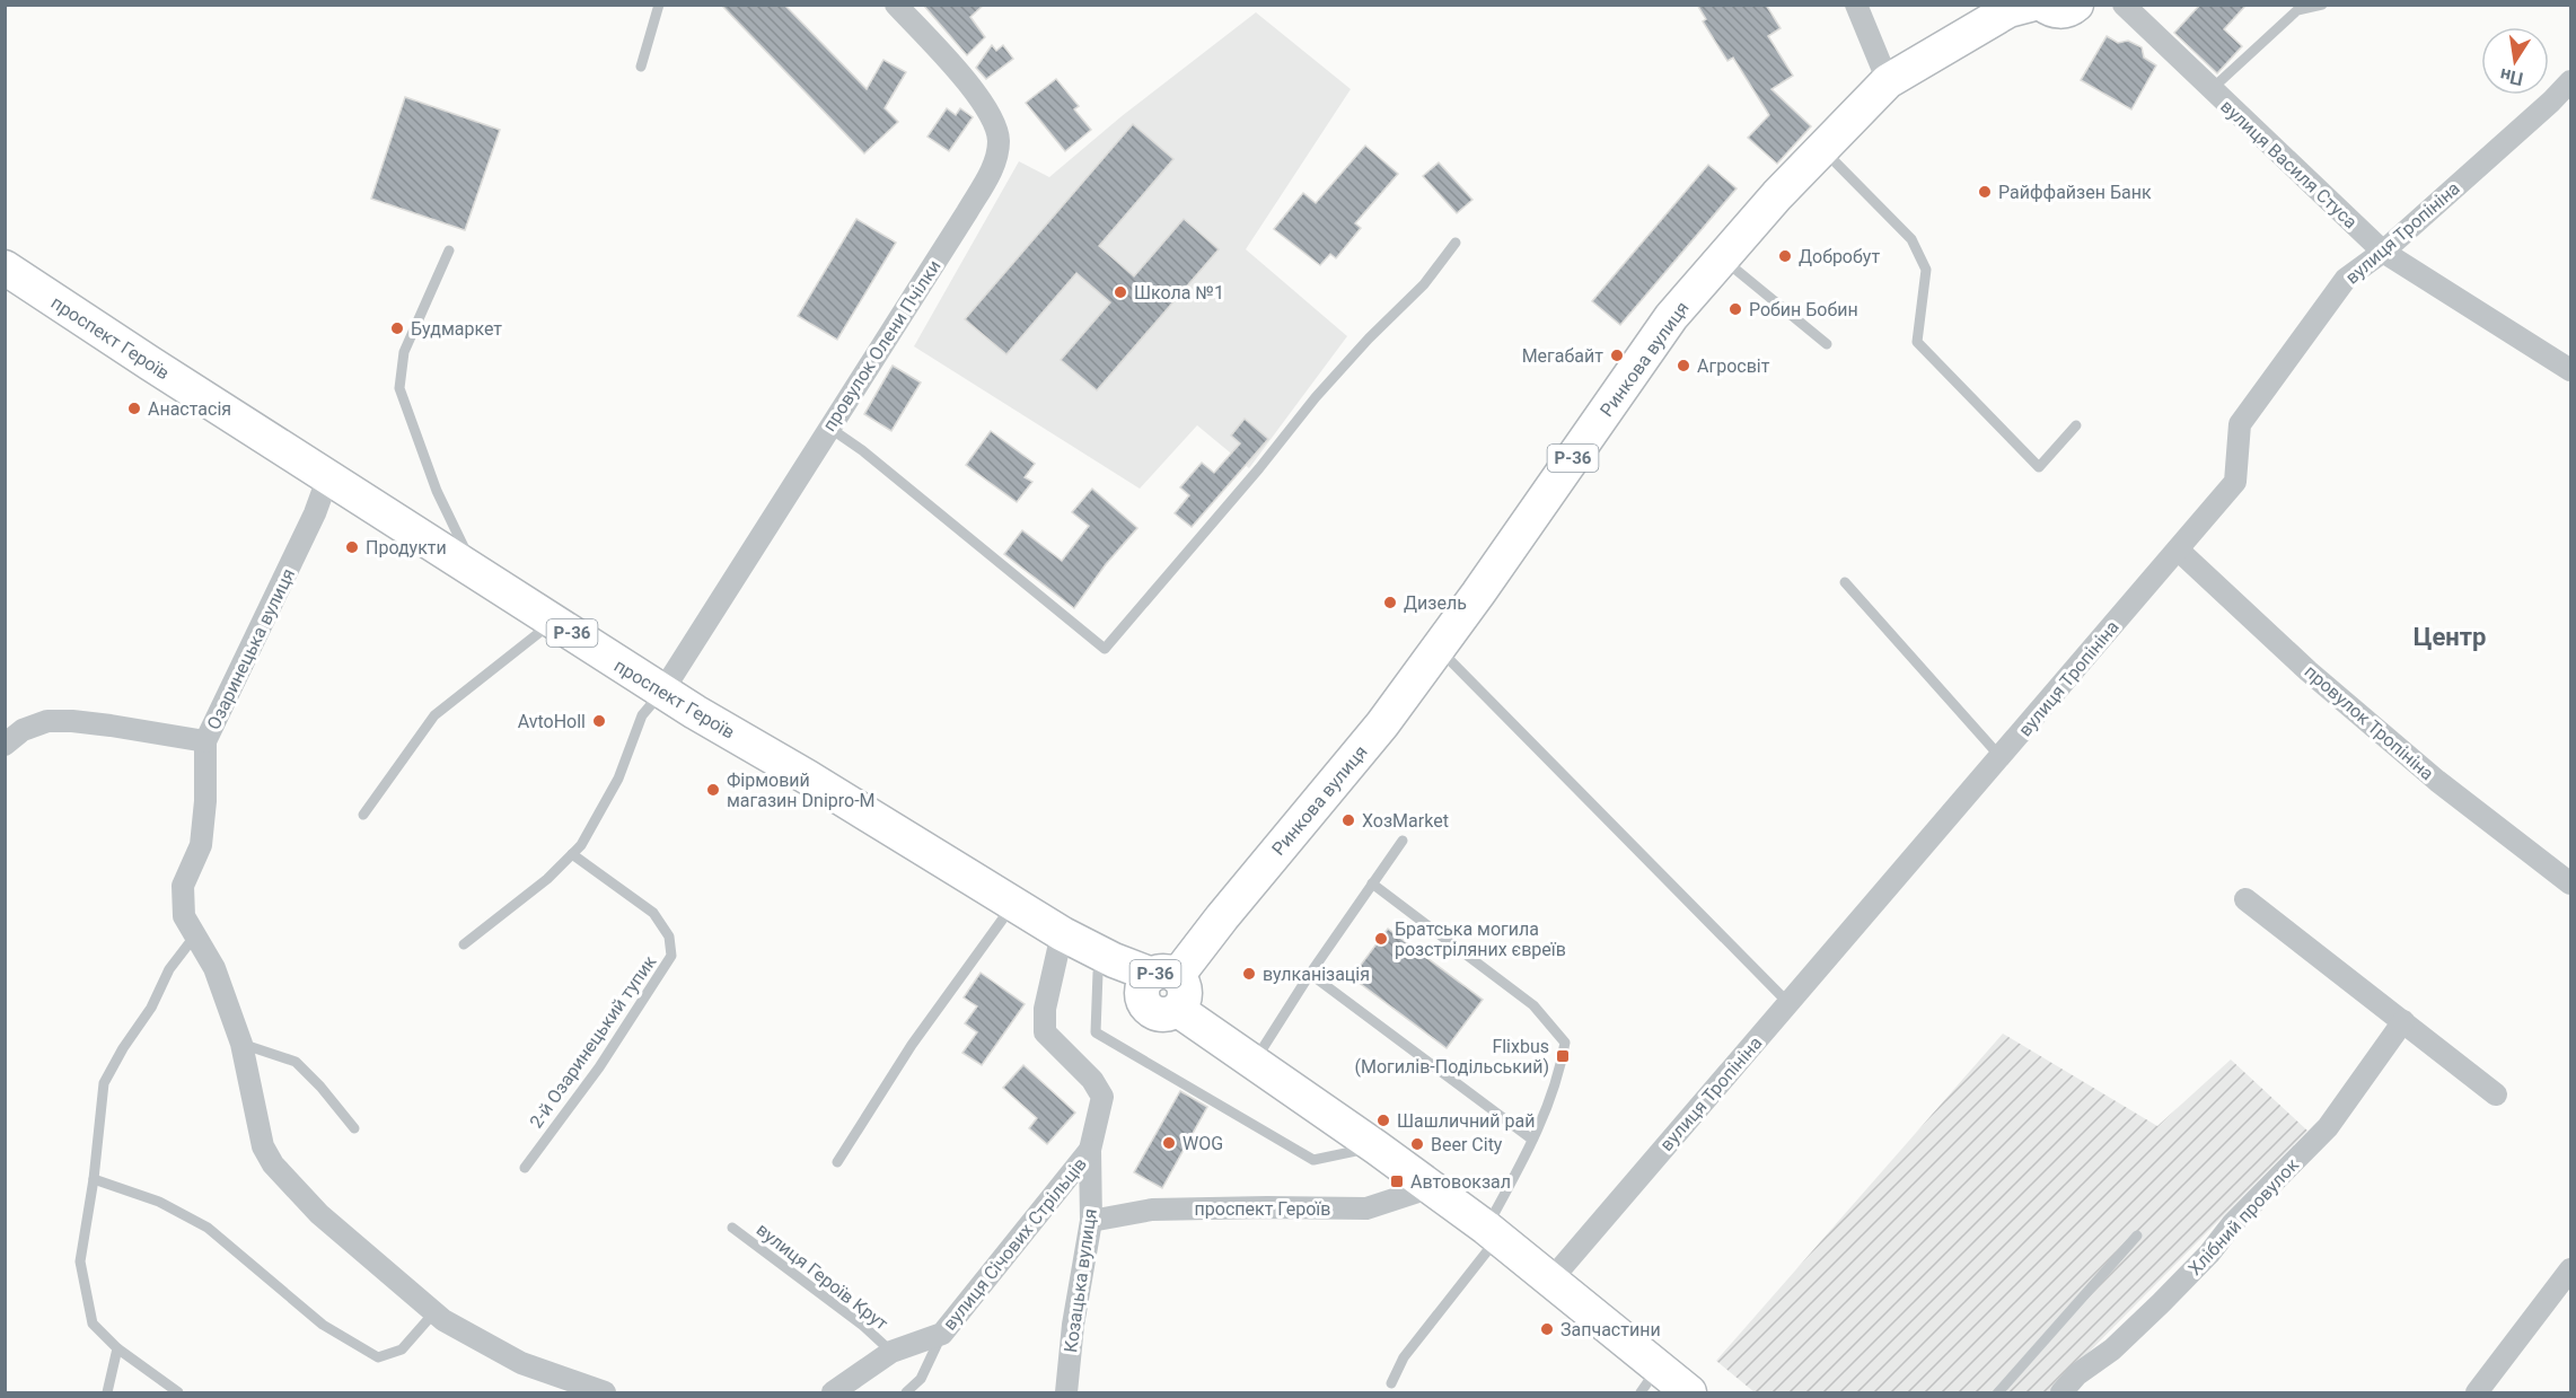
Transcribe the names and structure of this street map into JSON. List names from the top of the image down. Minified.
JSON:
{"streets":{"main road":["проспект Героїв","Ринкова вулиця","Р-36"],"street":["вулиця Василя Стуса","вулиця Тропініна","провулок Олени Пчілки","Озаринецька вулиця","провулок Тропініна","Хлібний провулок","вулиця Січових Стрільців","Козацька вулиця"],"lane":["2-й Озаринецький тупик","вулиця Героїв Крут"]},"crossings":[["вулиця Василя Стуса","вулиця Тропініна"],["вулиця Тропініна","провулок Тропініна"],["проспект Героїв","провулок Олени Пчілки"],["проспект Героїв","Ринкова вулиця"],["проспект Героїв","Р-36"],["проспект Героїв","Озаринецька вулиця"],["проспект Героїв","Козацька вулиця"],["Ринкова вулиця","Р-36"],["вулиця Січових Стрільців","вулиця Героїв Крут"],["вулиця Січових Стрільців","Козацька вулиця"]],"districts":["Центр"],"places":{"other":["Райффайзен Банк","Добробут","Школа №1","Робин Бобин","Будмаркет","Мегабайт","Агросвіт","Анастасія","Продукти","Дизель","AvtoHoll","Фірмовий магазин Dnipro-M","ХозMarket","Братська могила розстріляних євреїв","вулканізація","Шашличний рай","WOG","Beer City","Запчастини"],"transit":["Flixbus (Могилів-Подільський)","Автовокзал"]},"north":"bottom"}
